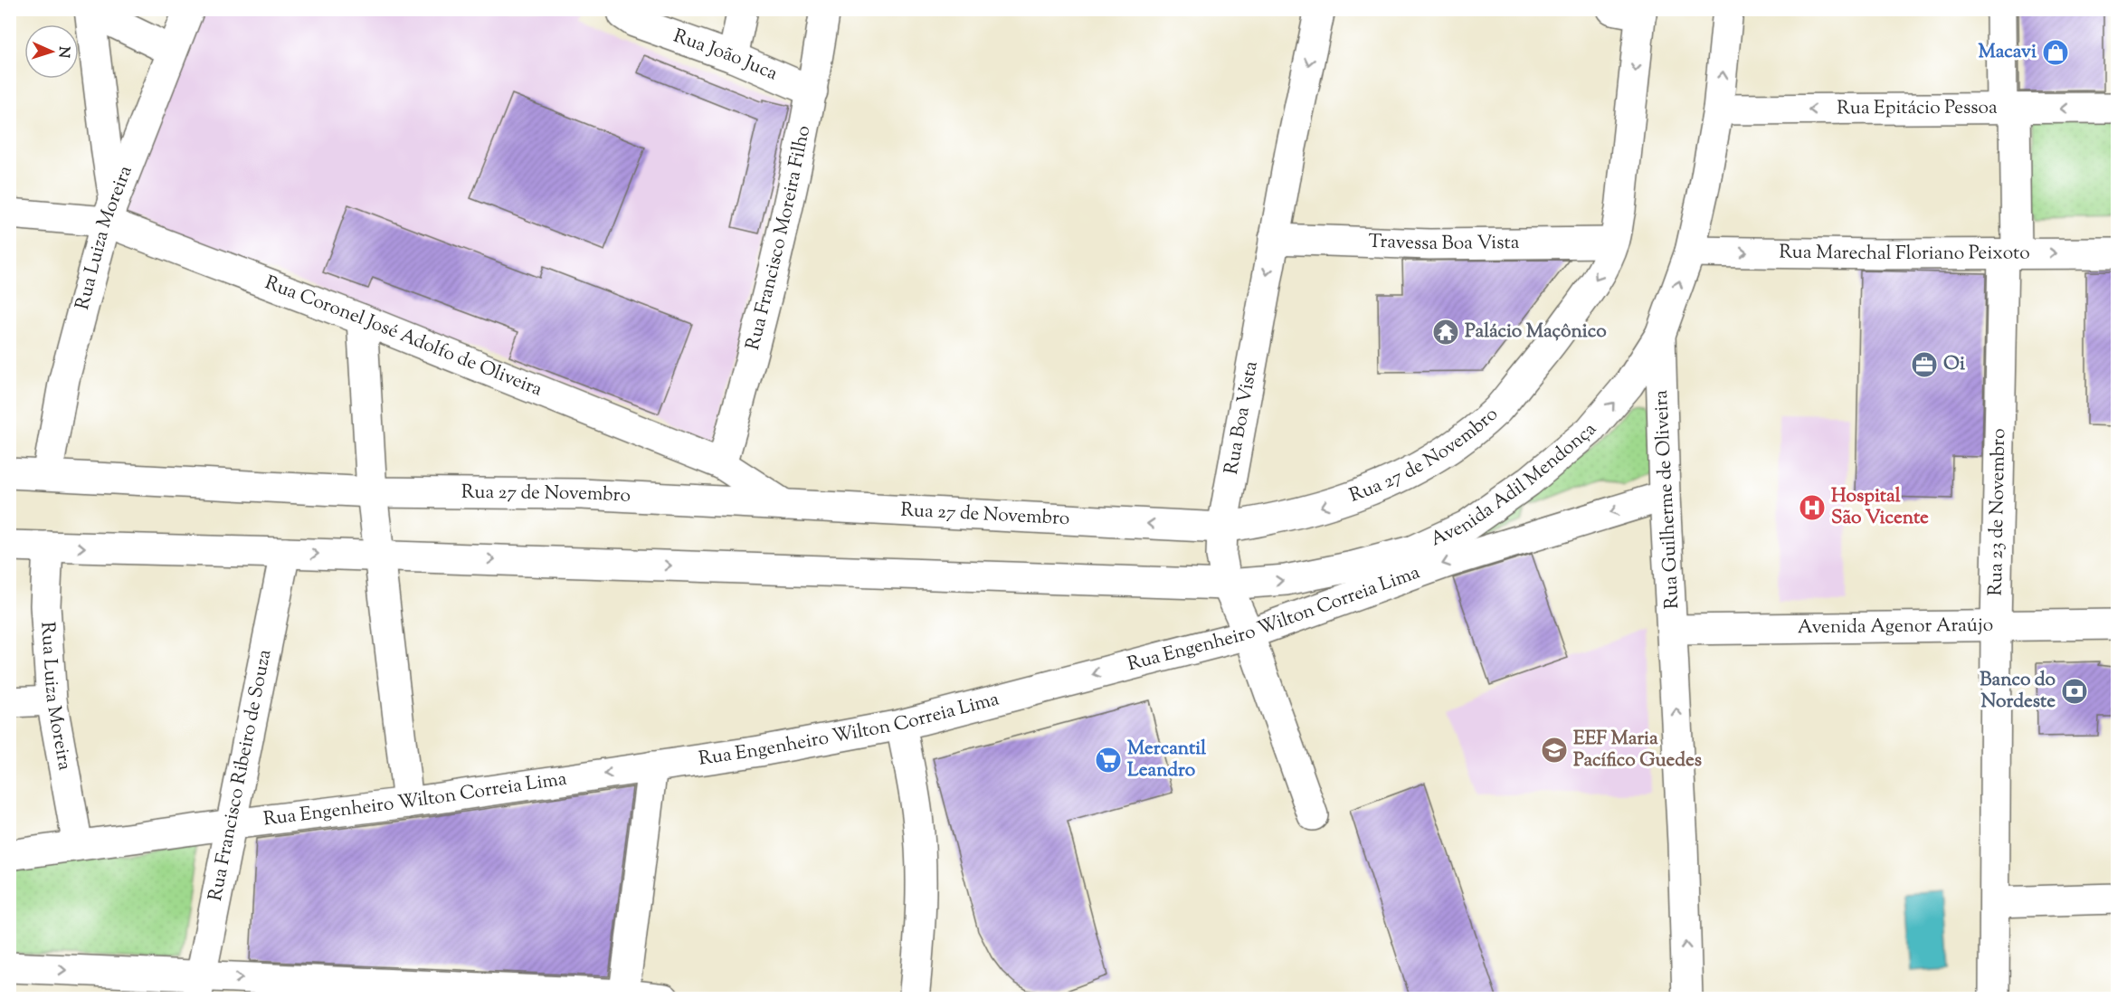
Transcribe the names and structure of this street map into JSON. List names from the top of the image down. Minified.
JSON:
{"streets":{"main road":["Rua João Juca","Rua Epitácio Pessoa","Rua Luiza Moreira","Rua Francisco Moreira Filho","Travessa Boa Vista","Rua Marechal Floriano Peixoto","Rua Coronel José Adolfo de Oliveira","Rua Boa Vista","Rua 27 de Novembro","Avenida Adil Mendonça","Rua Guilherme de Oliveira","Rua 23 de Novembro","Rua Engenheiro Wilton Correia Lima","Avenida Agenor Araújo","Rua Francisco Ribeiro de Souza"]},"crossings":[["Rua João Juca","Rua Francisco Moreira Filho"],["Rua Epitácio Pessoa","Rua Guilherme de Oliveira"],["Rua Epitácio Pessoa","Rua 23 de Novembro"],["Rua Luiza Moreira","Rua Coronel José Adolfo de Oliveira"],["Rua Luiza Moreira","Rua 27 de Novembro"],["Rua Luiza Moreira","Rua Engenheiro Wilton Correia Lima"],["Rua Francisco Moreira Filho","Rua Coronel José Adolfo de Oliveira"],["Travessa Boa Vista","Rua Boa Vista"],["Travessa Boa Vista","Rua 27 de Novembro"],["Rua Marechal Floriano Peixoto","Rua Guilherme de Oliveira"],["Rua Marechal Floriano Peixoto","Rua 23 de Novembro"],["Rua Coronel José Adolfo de Oliveira","Rua 27 de Novembro"],["Rua Boa Vista","Rua 27 de Novembro"],["Rua Boa Vista","Avenida Adil Mendonça"],["Rua Boa Vista","Rua Engenheiro Wilton Correia Lima"],["Avenida Adil Mendonça","Rua Guilherme de Oliveira"],["Rua Guilherme de Oliveira","Rua Engenheiro Wilton Correia Lima"],["Rua Guilherme de Oliveira","Avenida Agenor Araújo"],["Rua 23 de Novembro","Avenida Agenor Araújo"],["Rua Engenheiro Wilton Correia Lima","Rua Francisco Ribeiro de Souza"]],"one_way":["Rua Epitácio Pessoa","Rua Marechal Floriano Peixoto","Rua Boa Vista","Rua 27 de Novembro","Avenida Adil Mendonça","Rua Guilherme de Oliveira"],"places":{"shop":["Macavi"],"temple":["Palácio Maçônico"],"office":["Oi"],"hospital":["Hospital São Vicente"],"bank":["Banco do Nordeste"],"school or university":["EEF Maria Pacífico Guedes"],"supermarket":["Mercantil Leandro"]},"north":"right"}
